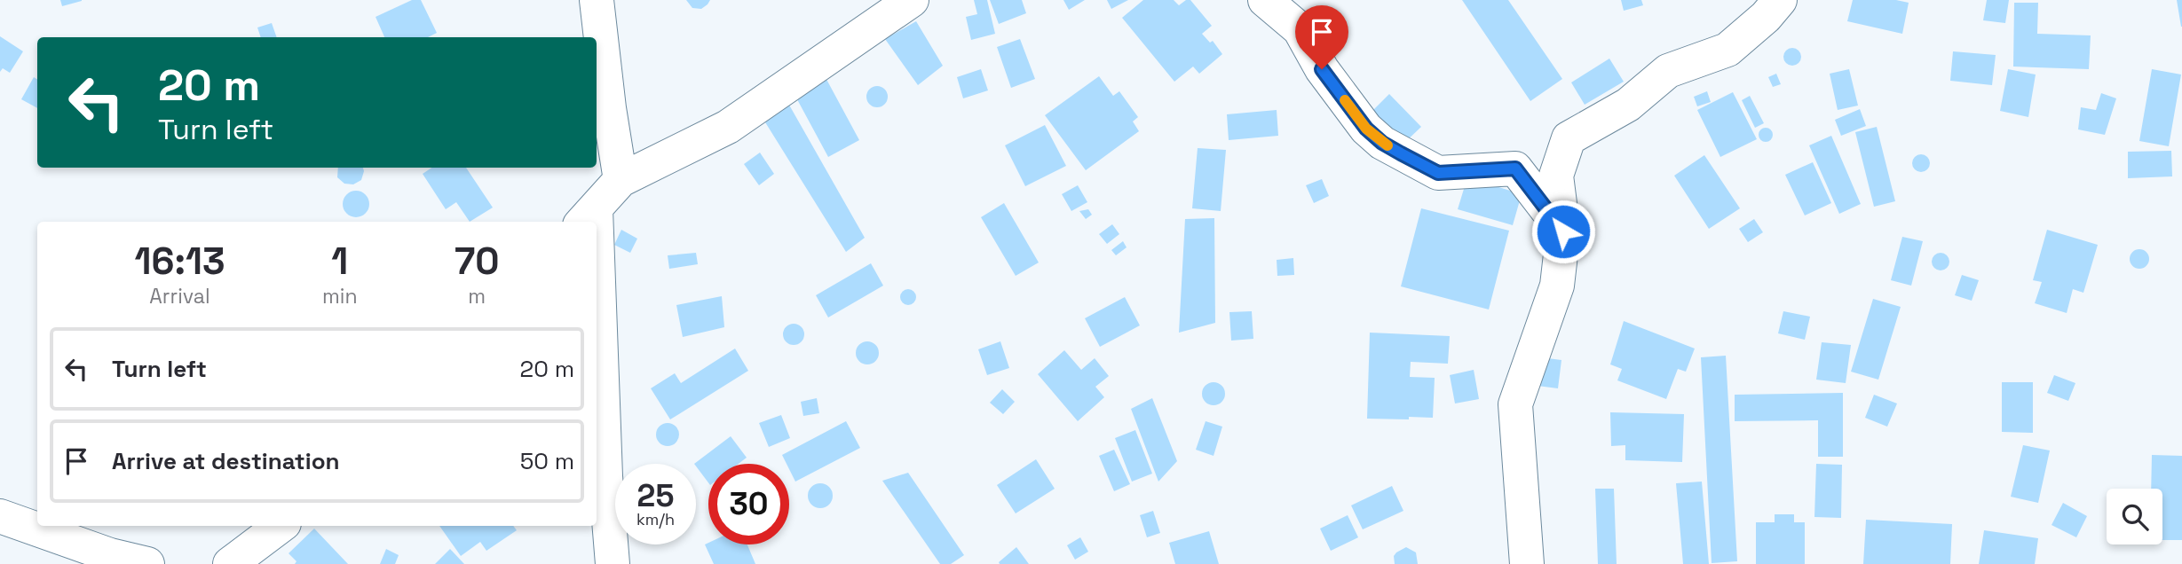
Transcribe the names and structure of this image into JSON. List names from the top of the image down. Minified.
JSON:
{"page":{"turn":["20 m","Turn left"],"eta":["16:13","Arrival","1","min","70","m"],"list":[{"name":"Turn left","value":"20 m"},{"name":"Arrive at destination","value":"50 m"}],"speed":"25 km/h","limit":"30"}}
